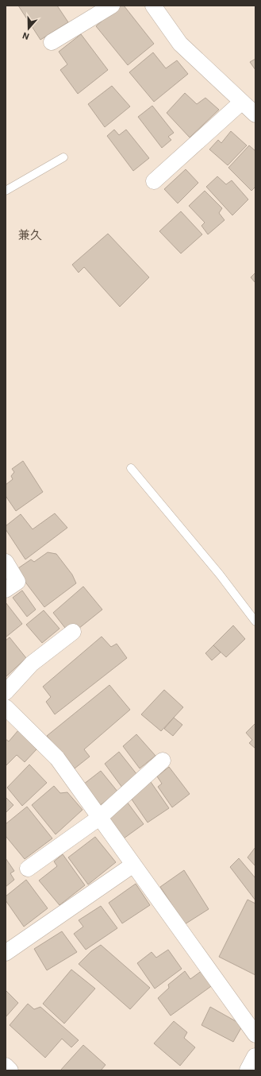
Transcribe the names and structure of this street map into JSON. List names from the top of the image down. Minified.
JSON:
{"districts":["兼久"],"north":"bottom"}
